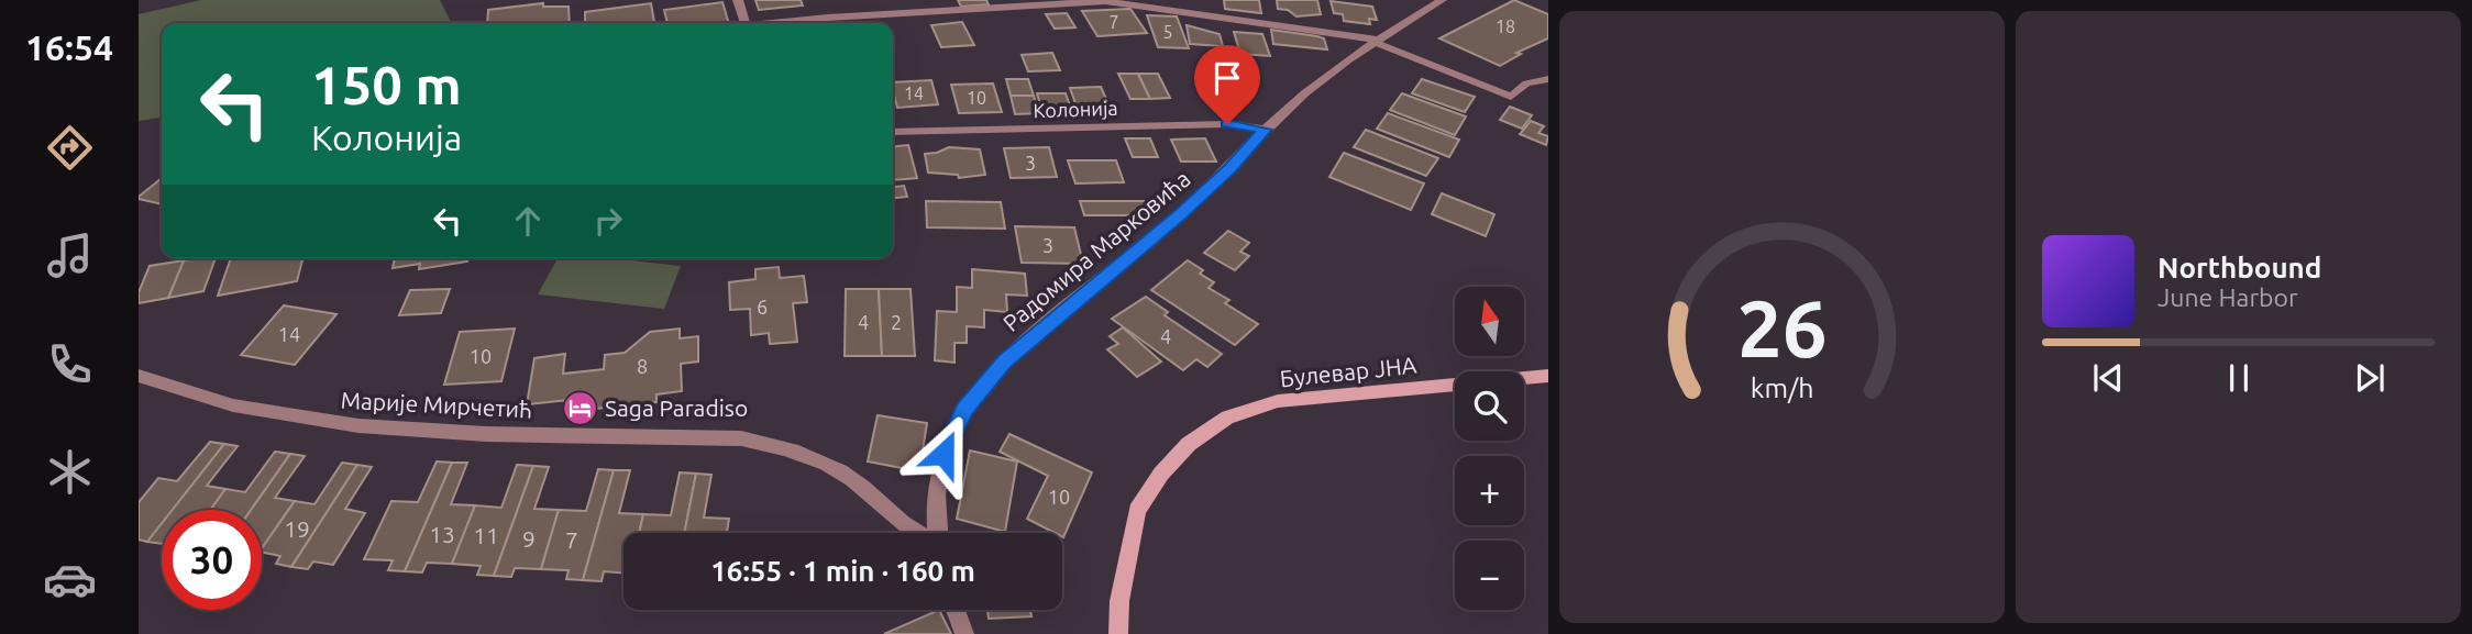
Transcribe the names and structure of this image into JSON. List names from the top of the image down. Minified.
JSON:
{"streets":{"main road":["Булевар ЈНА"],"street":["Колонија","Радомира Марковића","Марије Мирчетић"]},"crossings":[["Колонија","Радомира Марковића"]],"places":{"hotel":["Saga Paradiso"]},"house_numbers":["7","18","5","14","10","3","3","6","4","2","14","4","10","8","10","19","13","11","9","7"],"north":"top","page":{"tabs":"16:54","turn":["150 m","Колонија"],"song":["Northbound","June Harbor"],"map_buttons":["+","−"],"limit":"30","trip":"16:55 · 1 min · 160 m","gauge":["26","km/h"]}}
